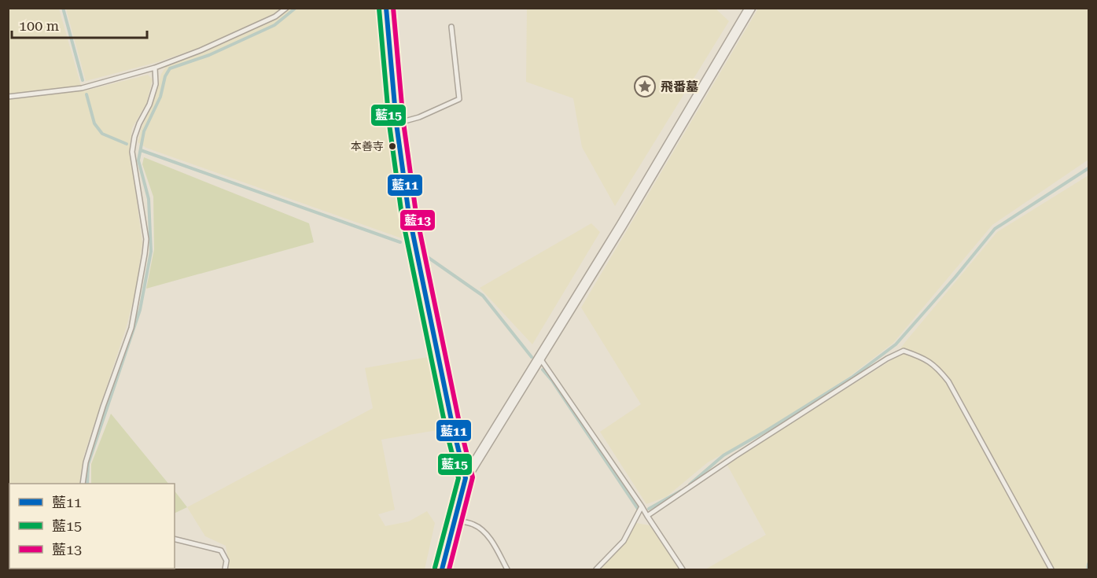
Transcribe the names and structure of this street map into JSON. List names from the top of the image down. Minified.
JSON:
{"places":{"place":["飛番墓"],"other":["本善寺"]},"lines":["transit line 藍11","transit line 藍13","transit line 藍15"],"legend":["藍11","藍15","藍13"],"scale_bar":"100 m"}
